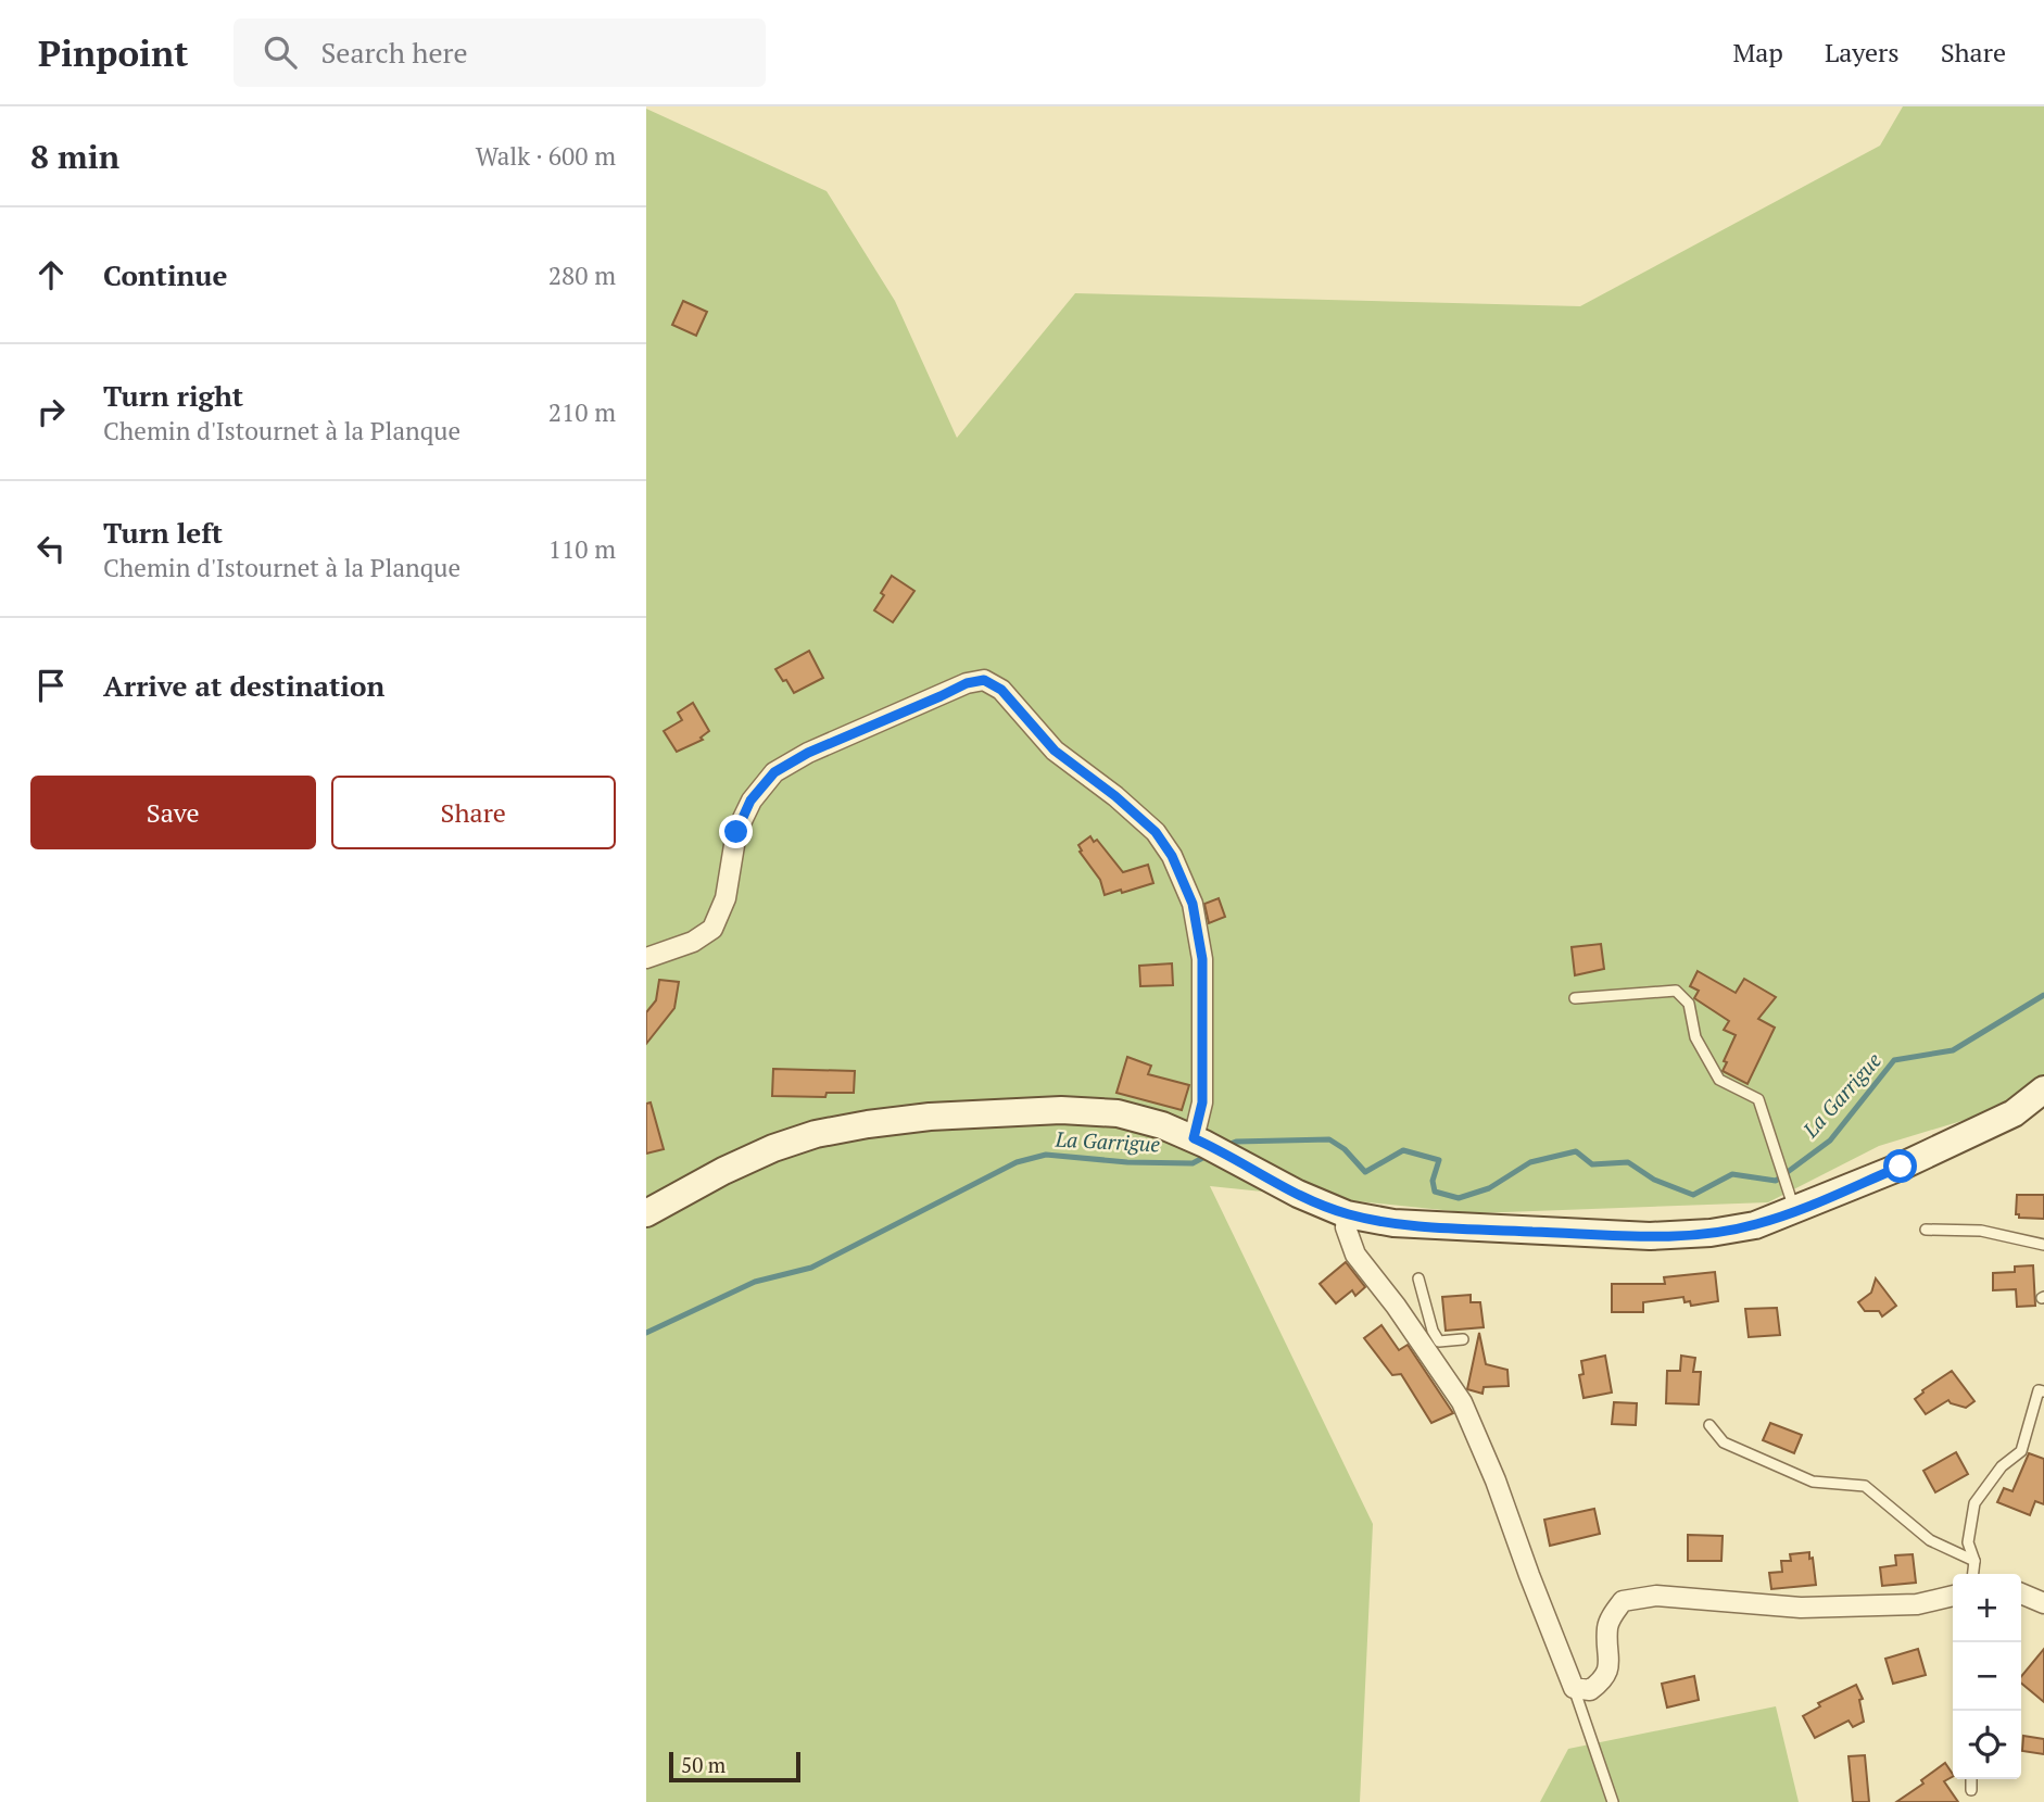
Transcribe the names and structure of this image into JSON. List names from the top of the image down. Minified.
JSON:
{"water":["La Garrigue"],"scale_bar":"50 m","page":{"header":"Pinpoint","search":"Search here","nav":["Map","Layers","Share"],"heading":["8 min","Walk · 600 m"],"list":[["Continue","280 m"],["Turn right","Chemin d'Istournet à la Planque","210 m"],["Turn left","Chemin d'Istournet à la Planque","110 m"],"Arrive at destination"],"buttons":["Save","Share"],"map_buttons":["+","−"],"scale":"50 m"}}
